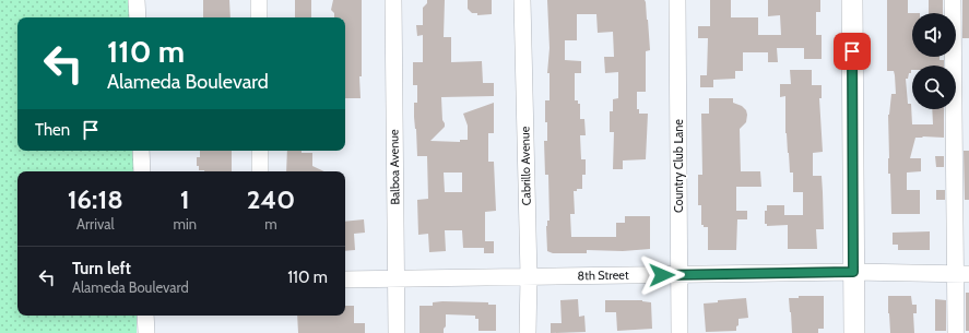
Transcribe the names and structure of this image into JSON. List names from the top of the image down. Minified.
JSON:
{"streets":{"street":["Cabrillo Avenue","Country Club Lane","Balboa Avenue","8th Street"]},"crossings":[["Cabrillo Avenue","8th Street"],["Country Club Lane","8th Street"],["Balboa Avenue","8th Street"]],"page":{"turn":["110 m","Alameda Boulevard"],"then":"Then","eta":["16:18","Arrival","1","min","240","m"],"list":[{"name":"Turn left","note":"Alameda Boulevard","value":"110 m"}]}}
